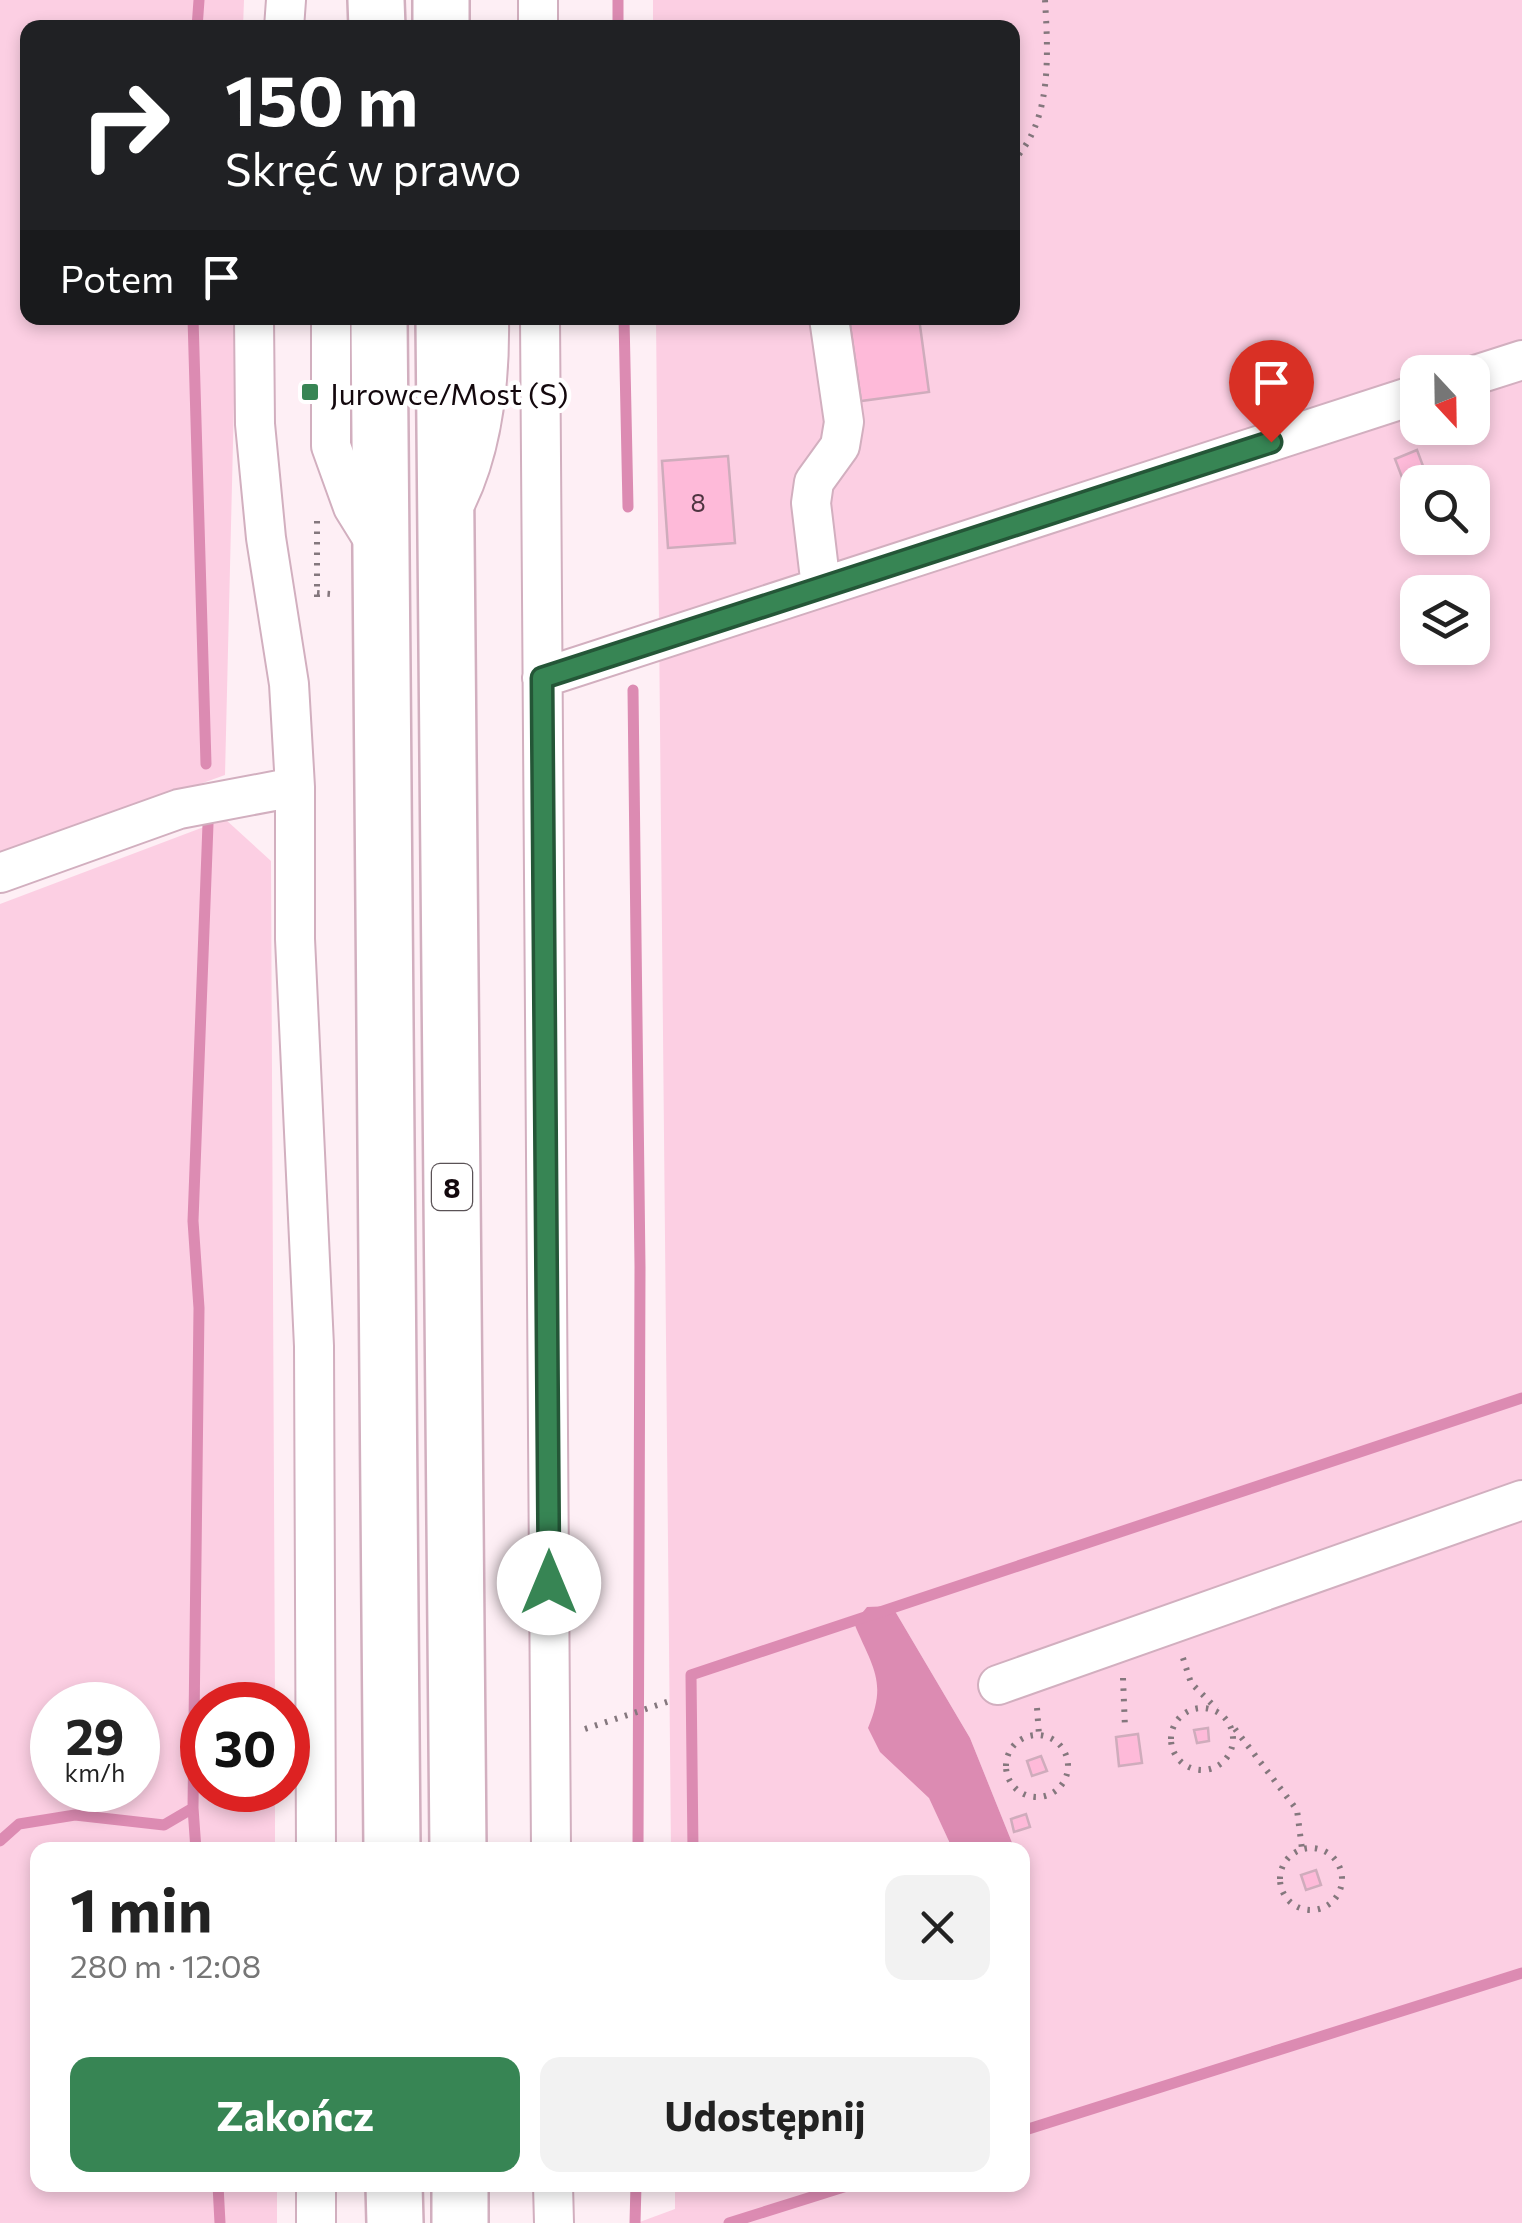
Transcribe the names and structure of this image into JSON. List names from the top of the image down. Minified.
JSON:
{"streets":{"highway":["8"]},"places":{"transit":["Jurowce/Most (S)"]},"house_numbers":["8"],"north":"bottom","page":{"turn":["150 m","Skręć w prawo"],"then":"Potem","speed":"29 km/h","limit":"30","heading":["1 min","280 m · 12:08"],"buttons":["Zakończ","Udostępnij"]}}
